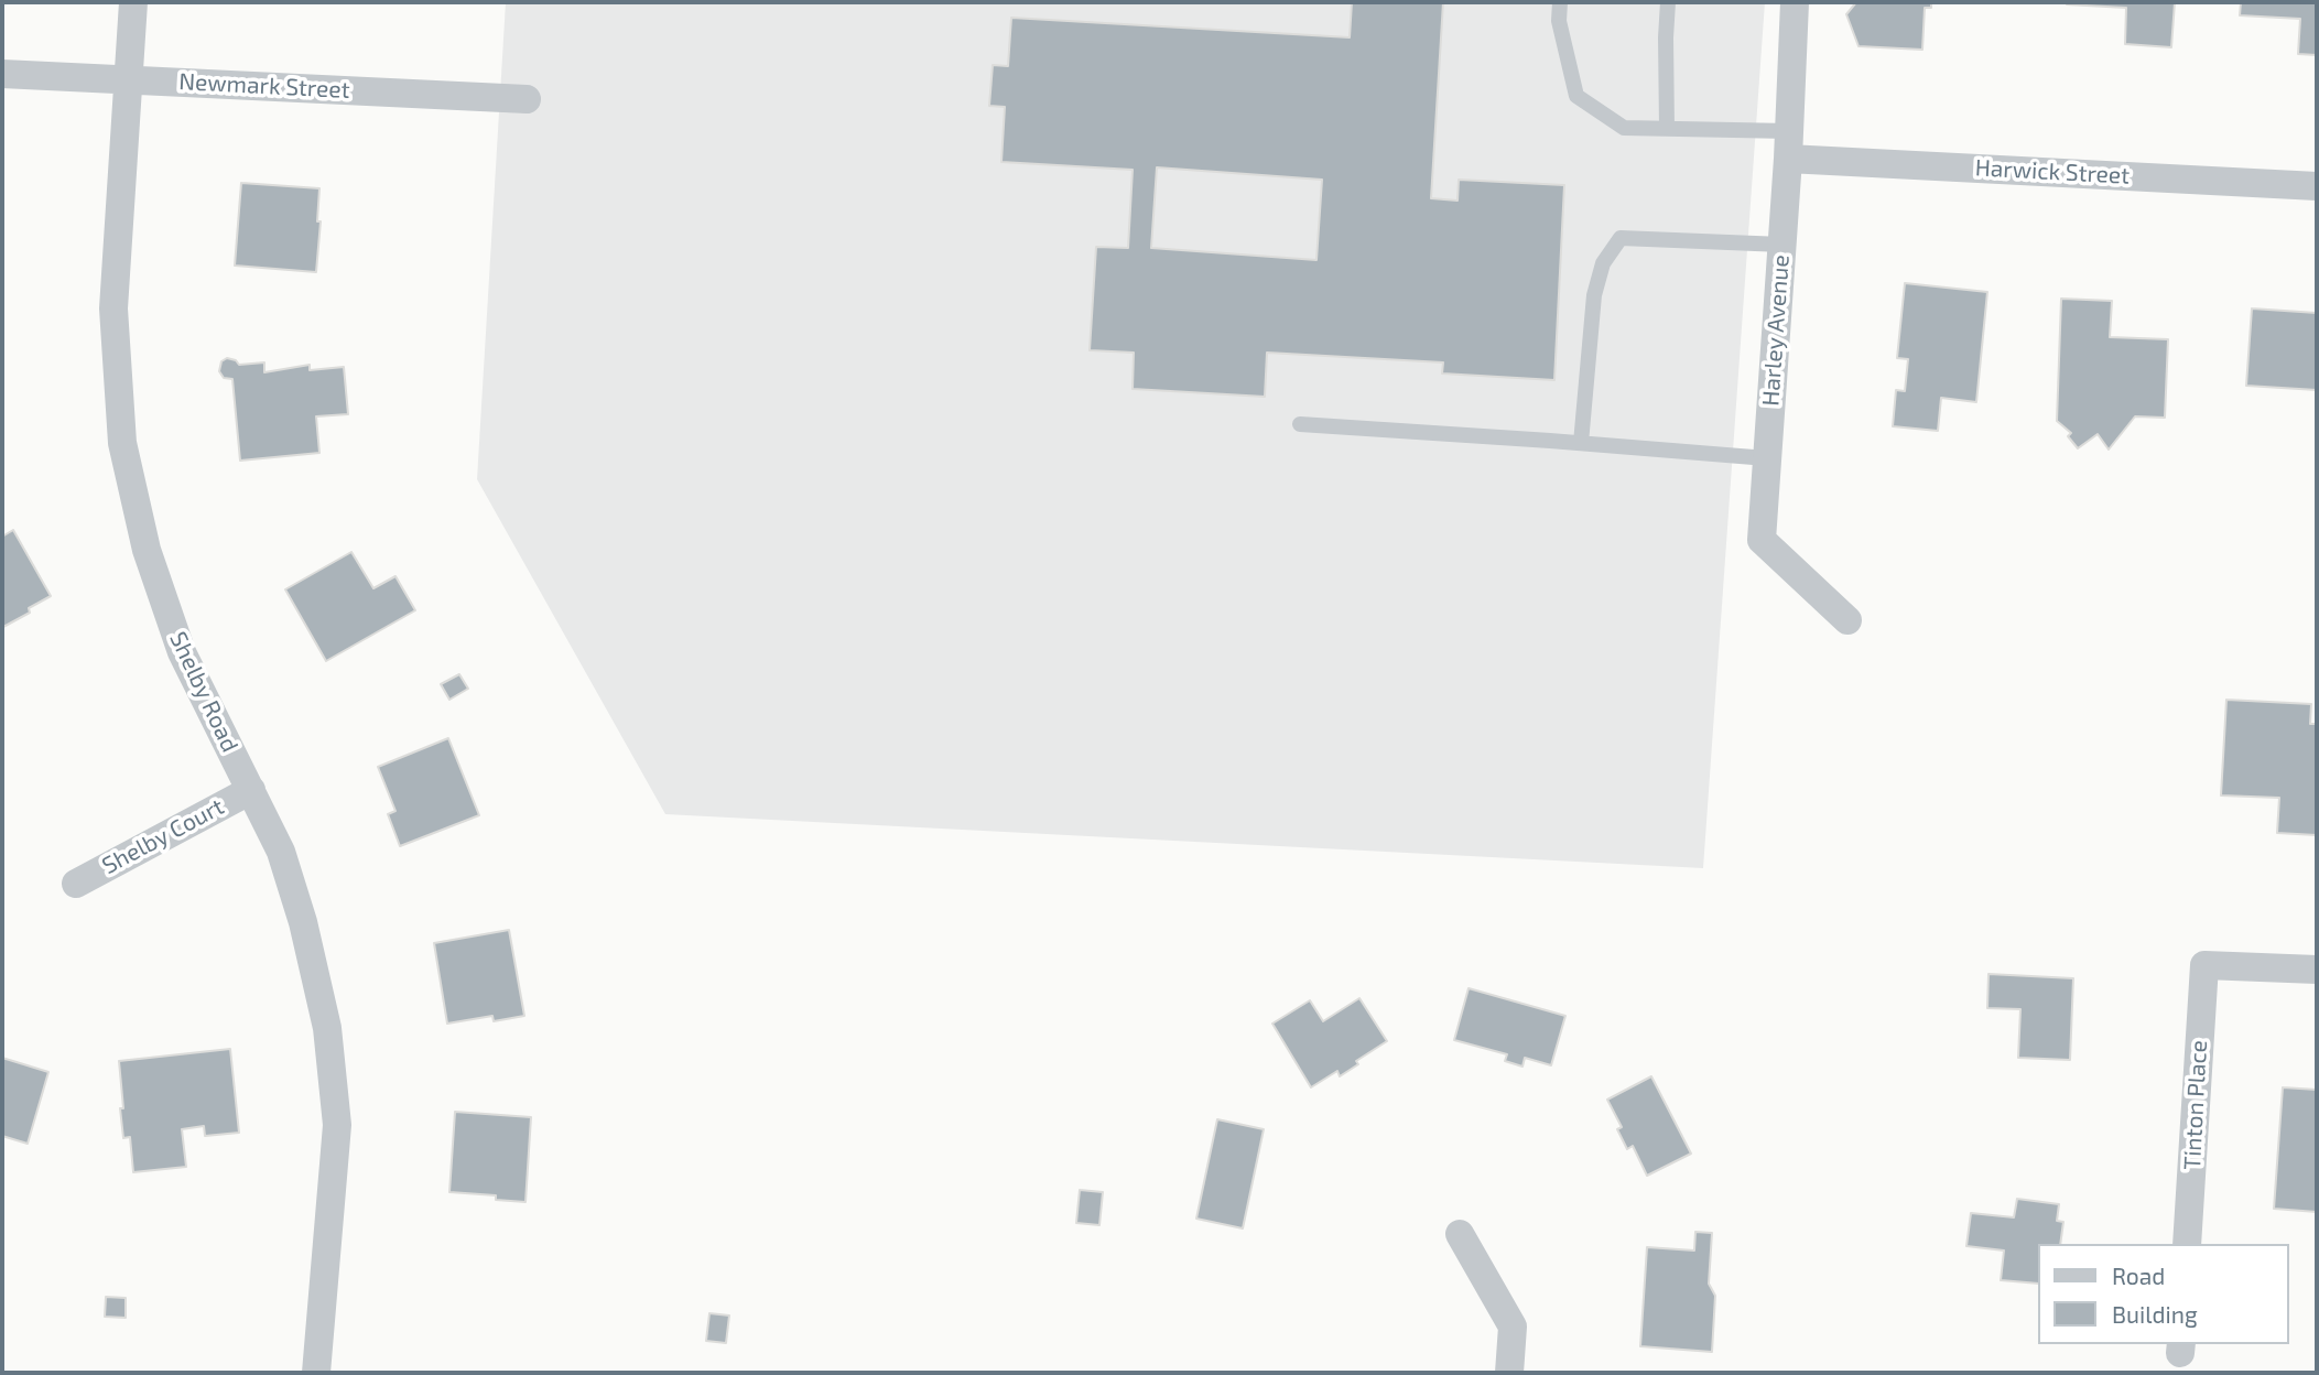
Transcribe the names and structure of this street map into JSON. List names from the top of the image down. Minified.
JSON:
{"streets":{"street":["Newmark Street","Harwick Street","Harley Avenue","Shelby Road","Shelby Court","Tinton Place"]},"crossings":[["Newmark Street","Shelby Road"],["Harwick Street","Harley Avenue"],["Shelby Road","Shelby Court"]],"legend":["Road","Building"]}
